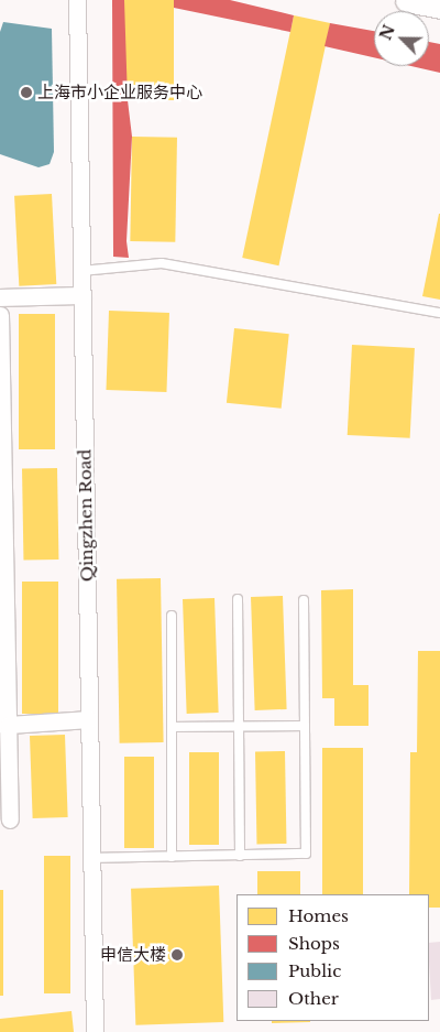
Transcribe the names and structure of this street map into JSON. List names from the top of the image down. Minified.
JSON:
{"streets":{"street":["Qingzhen Road"]},"places":["上海市小企业服务中心","申信大楼"],"legend":["Homes","Shops","Public","Other"],"north":"top left"}
